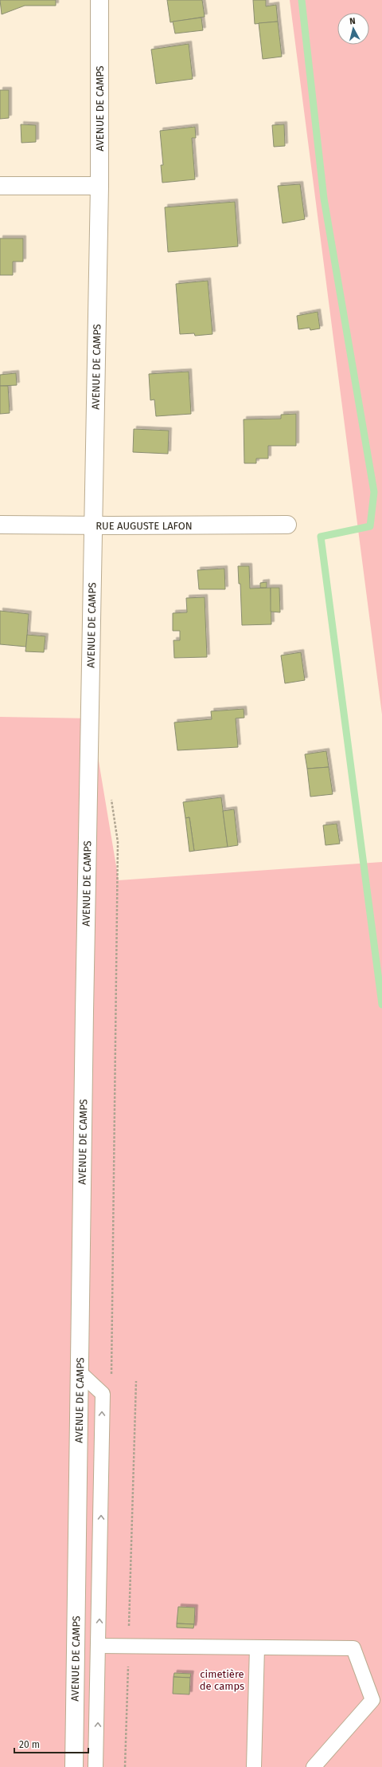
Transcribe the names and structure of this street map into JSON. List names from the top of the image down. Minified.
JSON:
{"streets":{"street":["AVENUE DE CAMPS","RUE AUGUSTE LAFON"]},"crossings":[["AVENUE DE CAMPS","RUE AUGUSTE LAFON"]],"parks":["cimetière de camps"],"scale_bar":"20 m","north":"top"}
